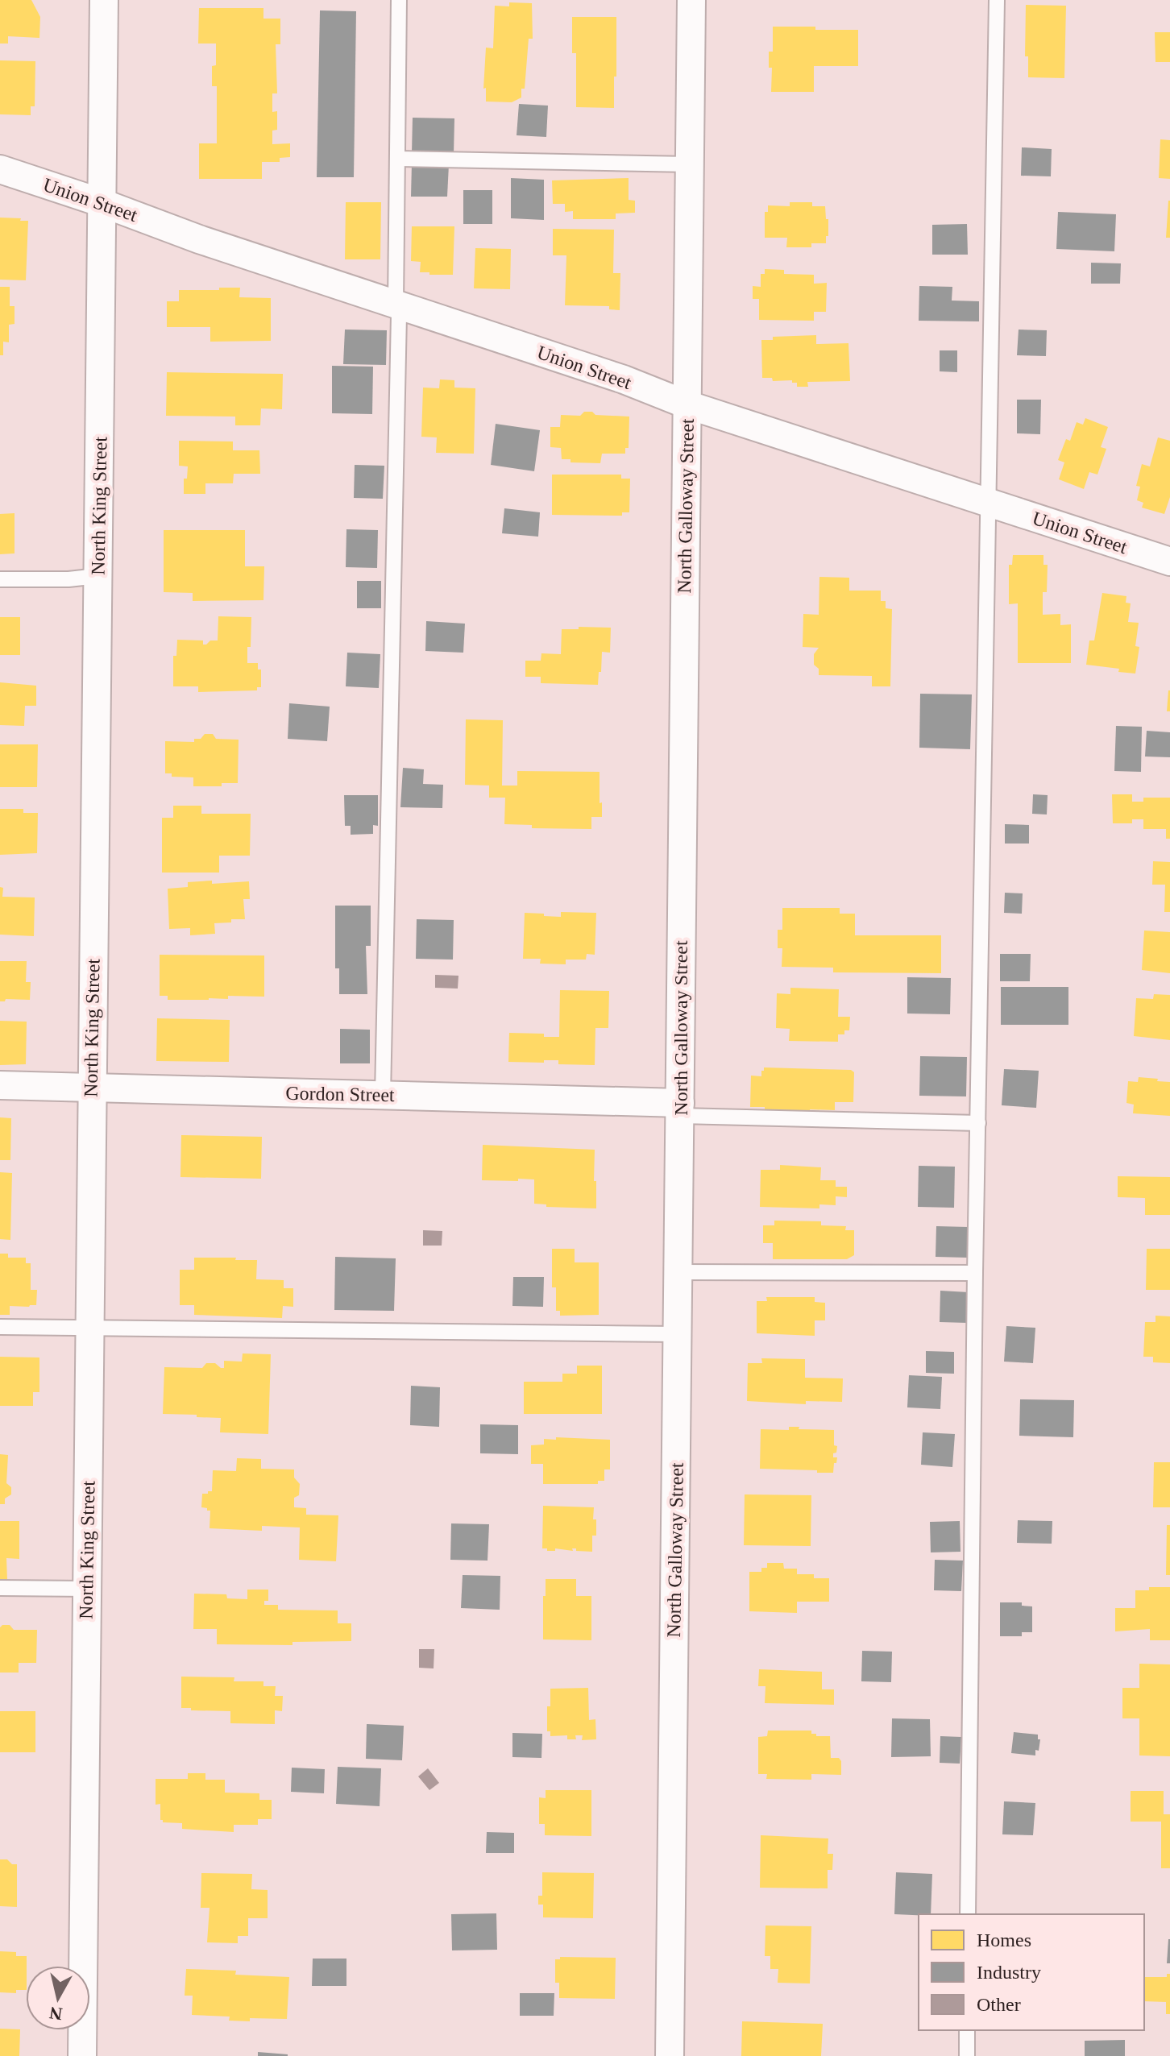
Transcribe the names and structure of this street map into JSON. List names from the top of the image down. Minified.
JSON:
{"streets":{"street":["Union Street","North King Street","North Galloway Street","Gordon Street"]},"crossings":[["Union Street","North King Street"],["Union Street","North Galloway Street"],["North King Street","Gordon Street"],["North Galloway Street","Gordon Street"]],"legend":["Homes","Industry","Other"],"north":"bottom"}
